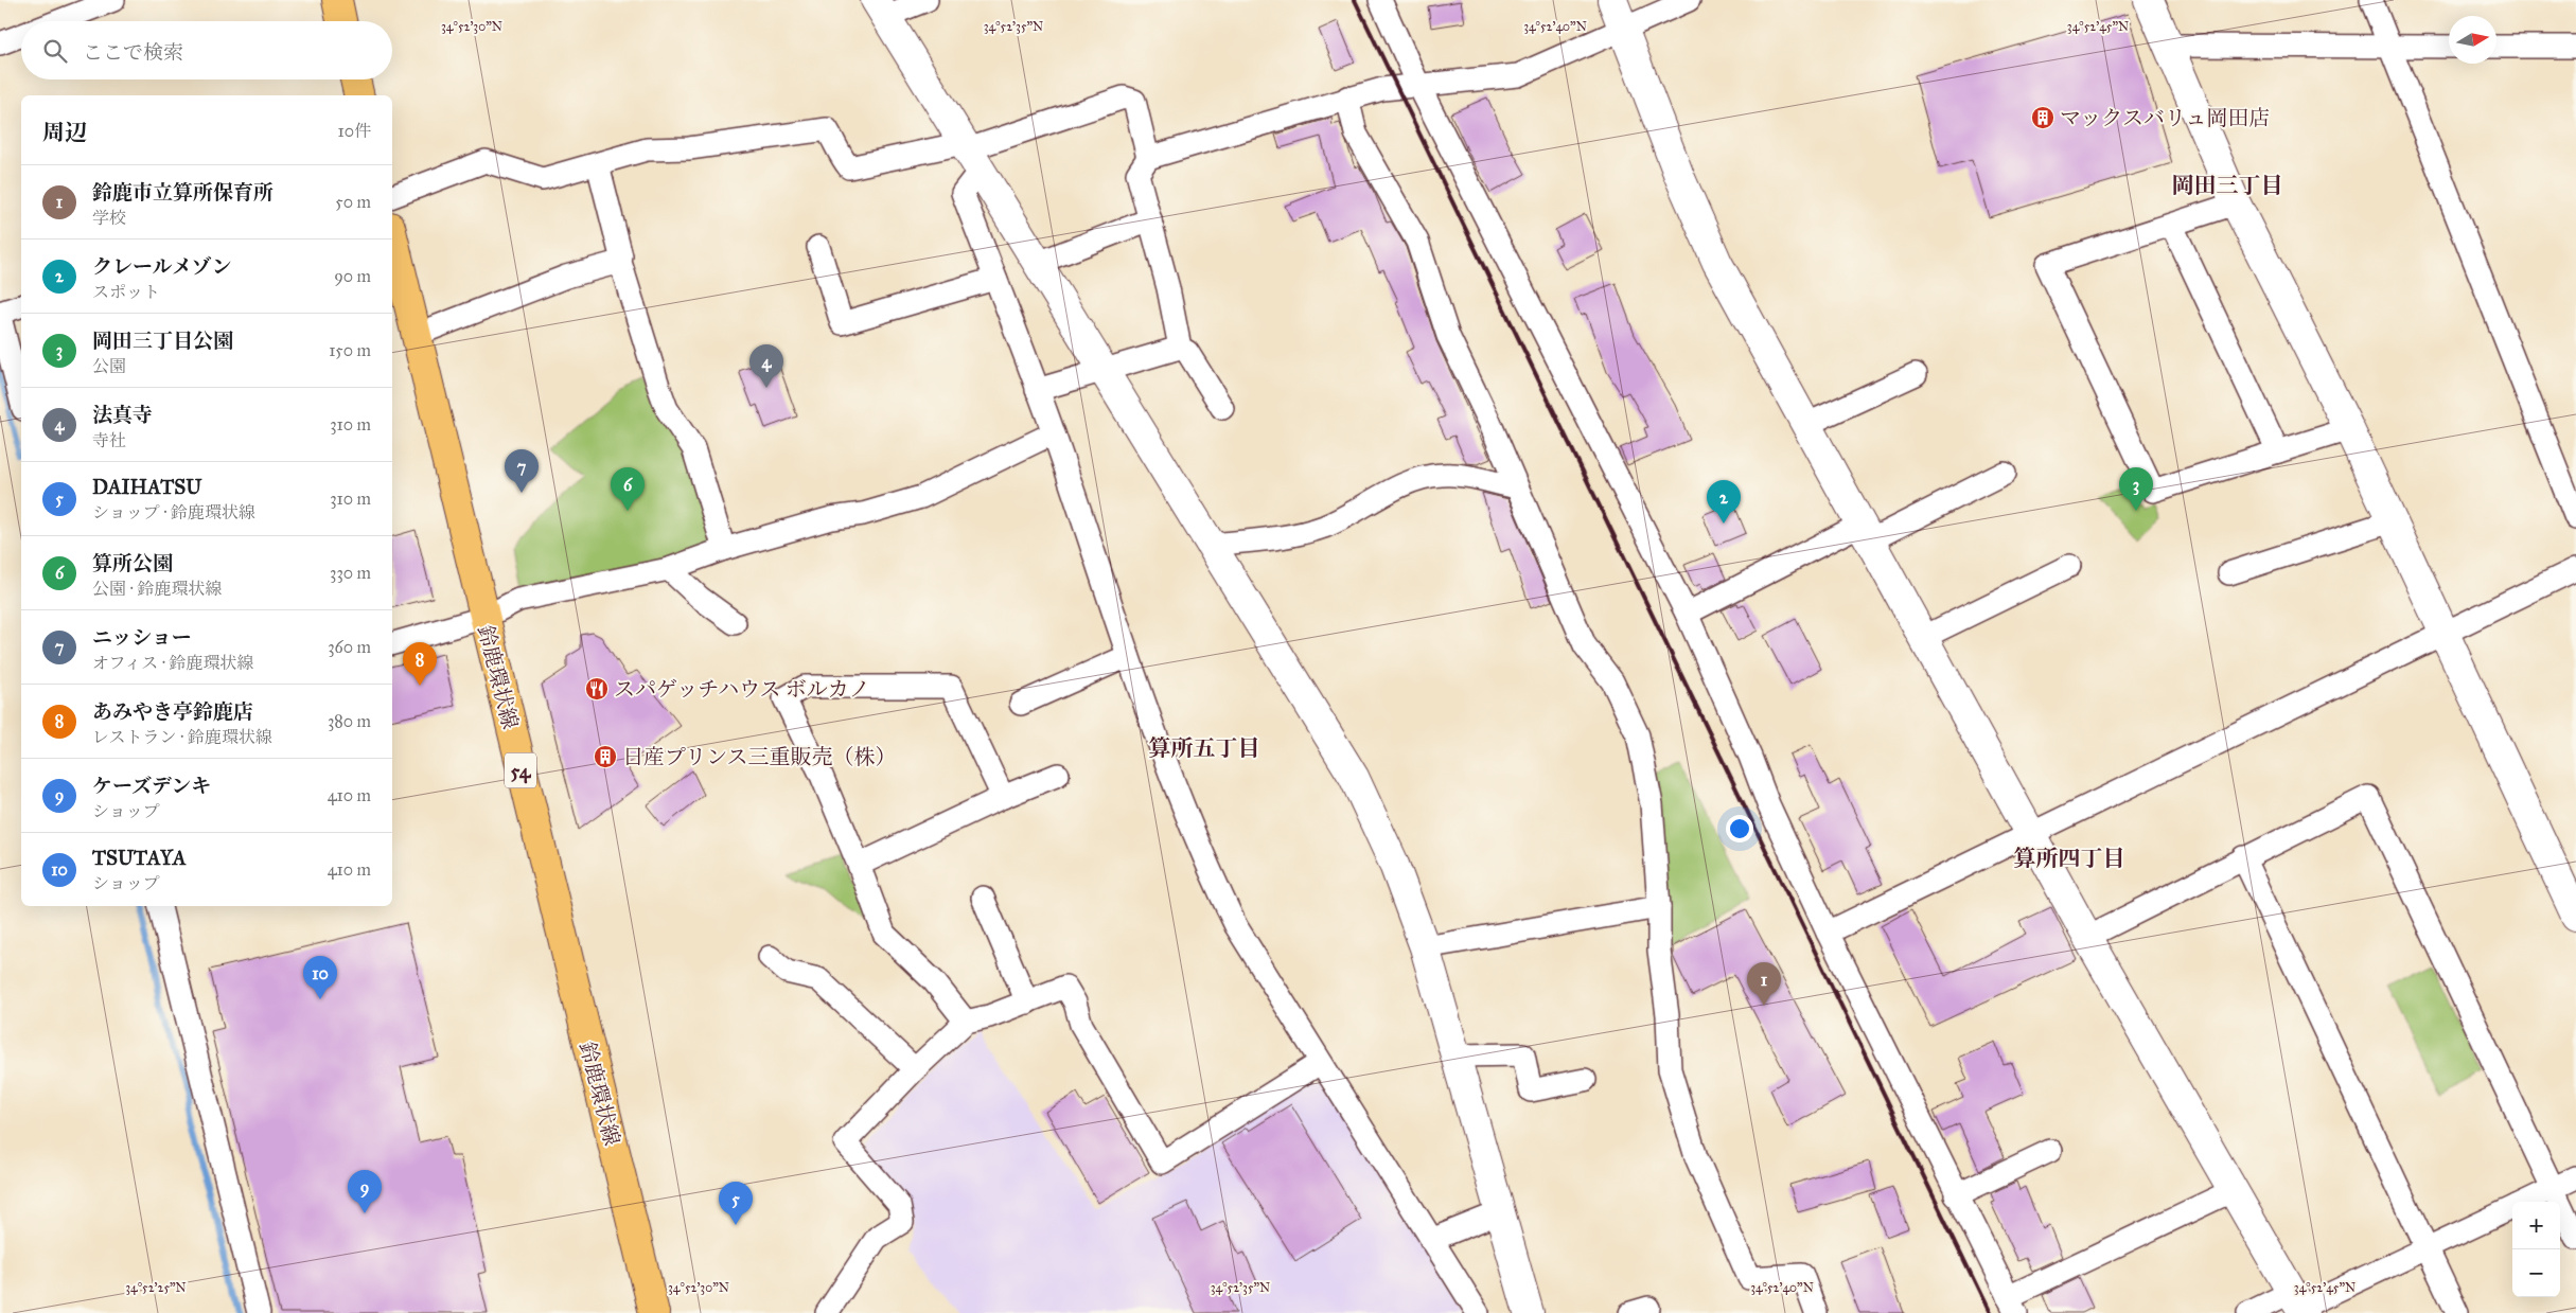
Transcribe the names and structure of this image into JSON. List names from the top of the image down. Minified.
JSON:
{"streets":{"main road":["鈴鹿環状線","54"]},"districts":["岡田三丁目","算所五丁目","算所四丁目"],"places":{"building":["マックスバリュ岡田店","日産プリンス三重販売（株）"],"restaurant":["スパゲッチハウス ボルカノ"]},"north":"right","page":{"search":"ここで検索","heading":["周辺","10件"],"list":[{"mark":"1","name":"鈴鹿市立算所保育所","note":"学校","value":"50 m"},{"mark":"2","name":"クレールメゾン","note":"スポット","value":"90 m"},{"mark":"3","name":"岡田三丁目公園","note":"公園","value":"150 m"},{"mark":"4","name":"法真寺","note":"寺社","value":"310 m"},{"mark":"5","name":"DAIHATSU","note":"ショップ · 鈴鹿環状線","value":"310 m"},{"mark":"6","name":"算所公園","note":"公園 · 鈴鹿環状線","value":"330 m"},{"mark":"7","name":"ニッショー","note":"オフィス · 鈴鹿環状線","value":"360 m"},{"mark":"8","name":"あみやき亭鈴鹿店","note":"レストラン · 鈴鹿環状線","value":"380 m"},{"mark":"9","name":"ケーズデンキ","note":"ショップ","value":"410 m"},{"mark":"10","name":"TSUTAYA","note":"ショップ","value":"410 m"}],"pins":["4","7","3","6","2","8","10","1","9","5"],"map_buttons":["+","−"]},"coordinates":["34°52'30\"N","34°52'35\"N","34°52'40\"N","34°52'45\"N","34°52'25\"N"]}
